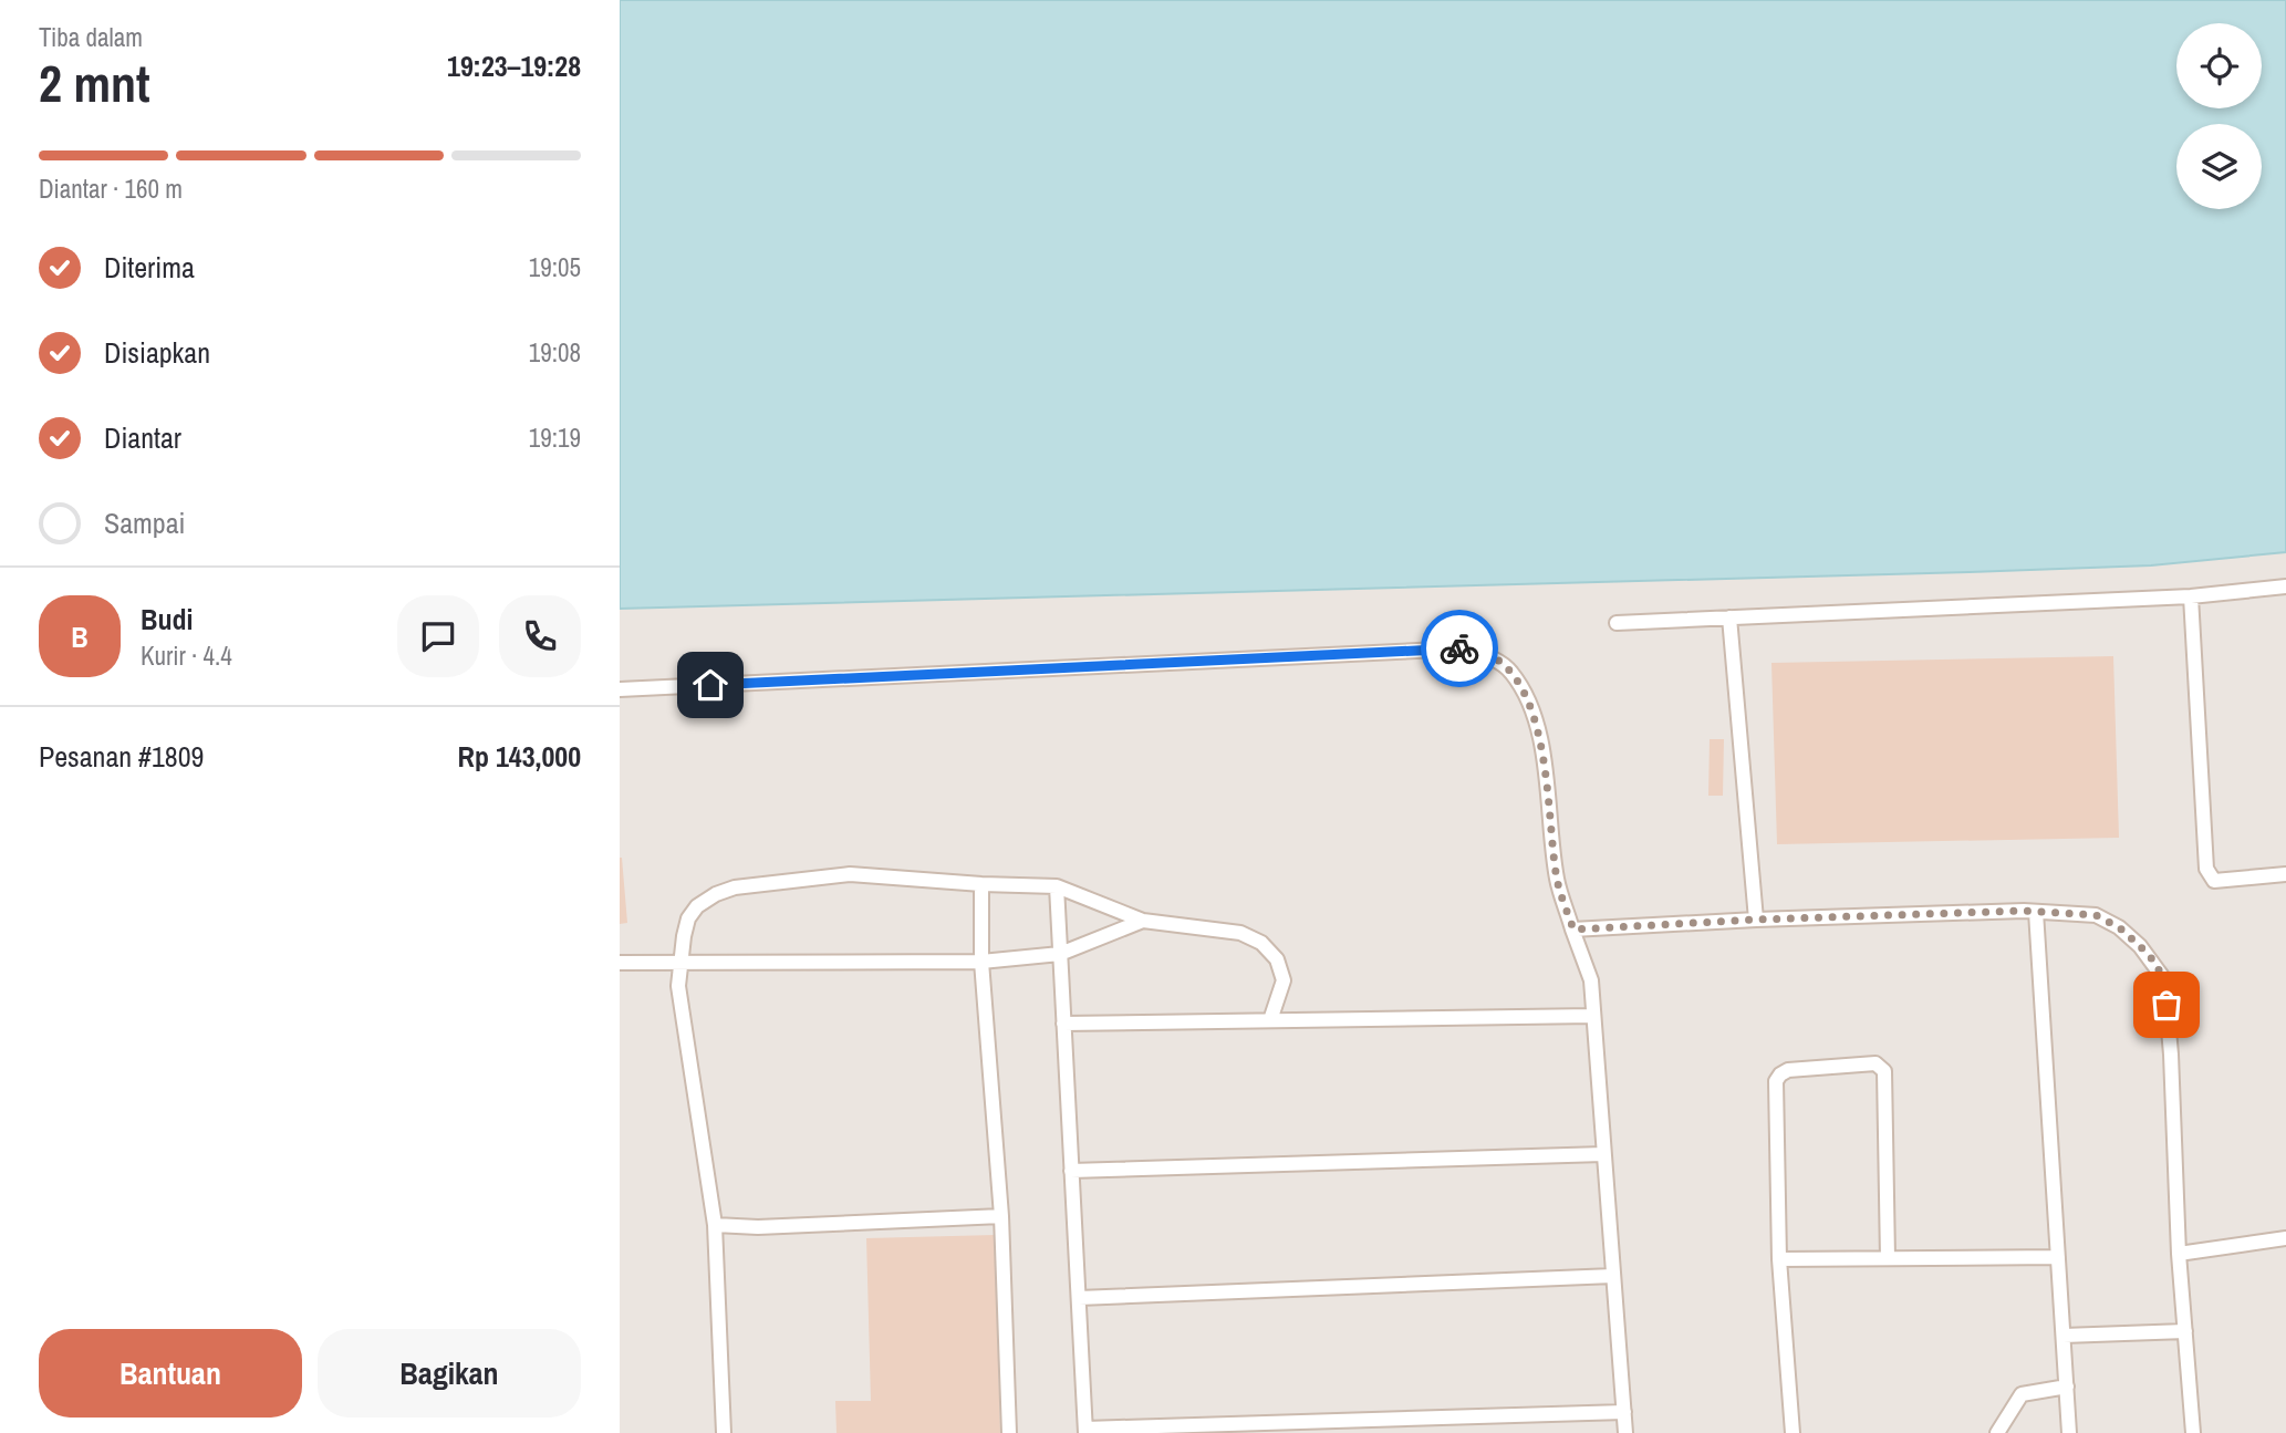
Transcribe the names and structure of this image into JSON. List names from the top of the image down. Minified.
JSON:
{"page":{"heading":["2 mnt","Tiba dalam","19:23–19:28"],"panel":["Budi","Kurir · 4.4","Pesanan #1809","Rp 143,000"],"bar":"Diantar · 160 m","list":[["Diterima","19:05"],["Disiapkan","19:08"],["Diantar","19:19"],"Sampai"],"round":"B","buttons":["Bantuan","Bagikan"]}}
